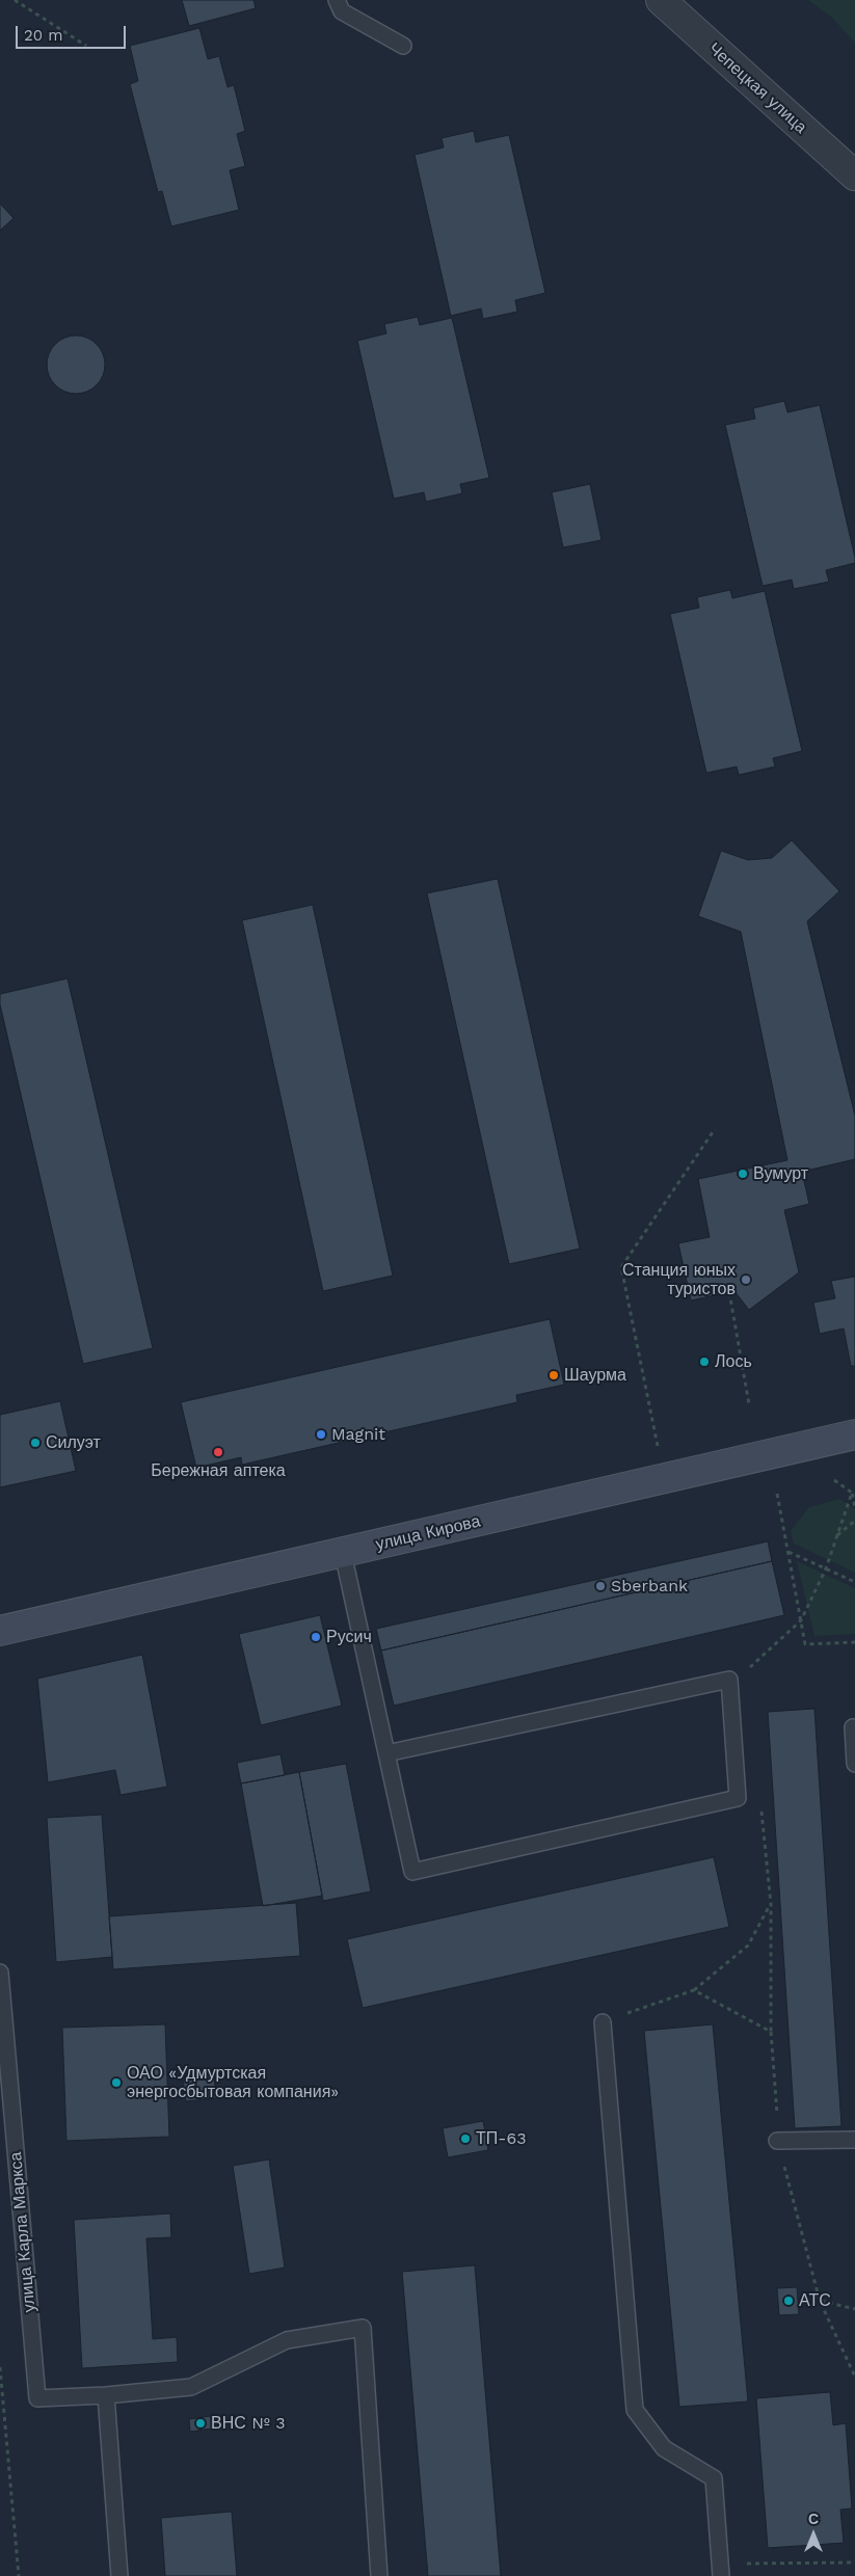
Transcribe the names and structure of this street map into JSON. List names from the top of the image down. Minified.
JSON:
{"streets":{"main road":["улица Кирова"],"street":["Чепецкая улица"],"lane":["улица Карла Маркса"]},"places":["Вумурт","Станция юных туристов","Лось","Шаурма","Magnit","Силуэт","Бережная аптека","Sberbank","Русич","ОАО «Удмуртская энергосбытовая компания»","ТП-63","АТС","ВНС № 3"],"scale_bar":"20 m","north":"top"}
